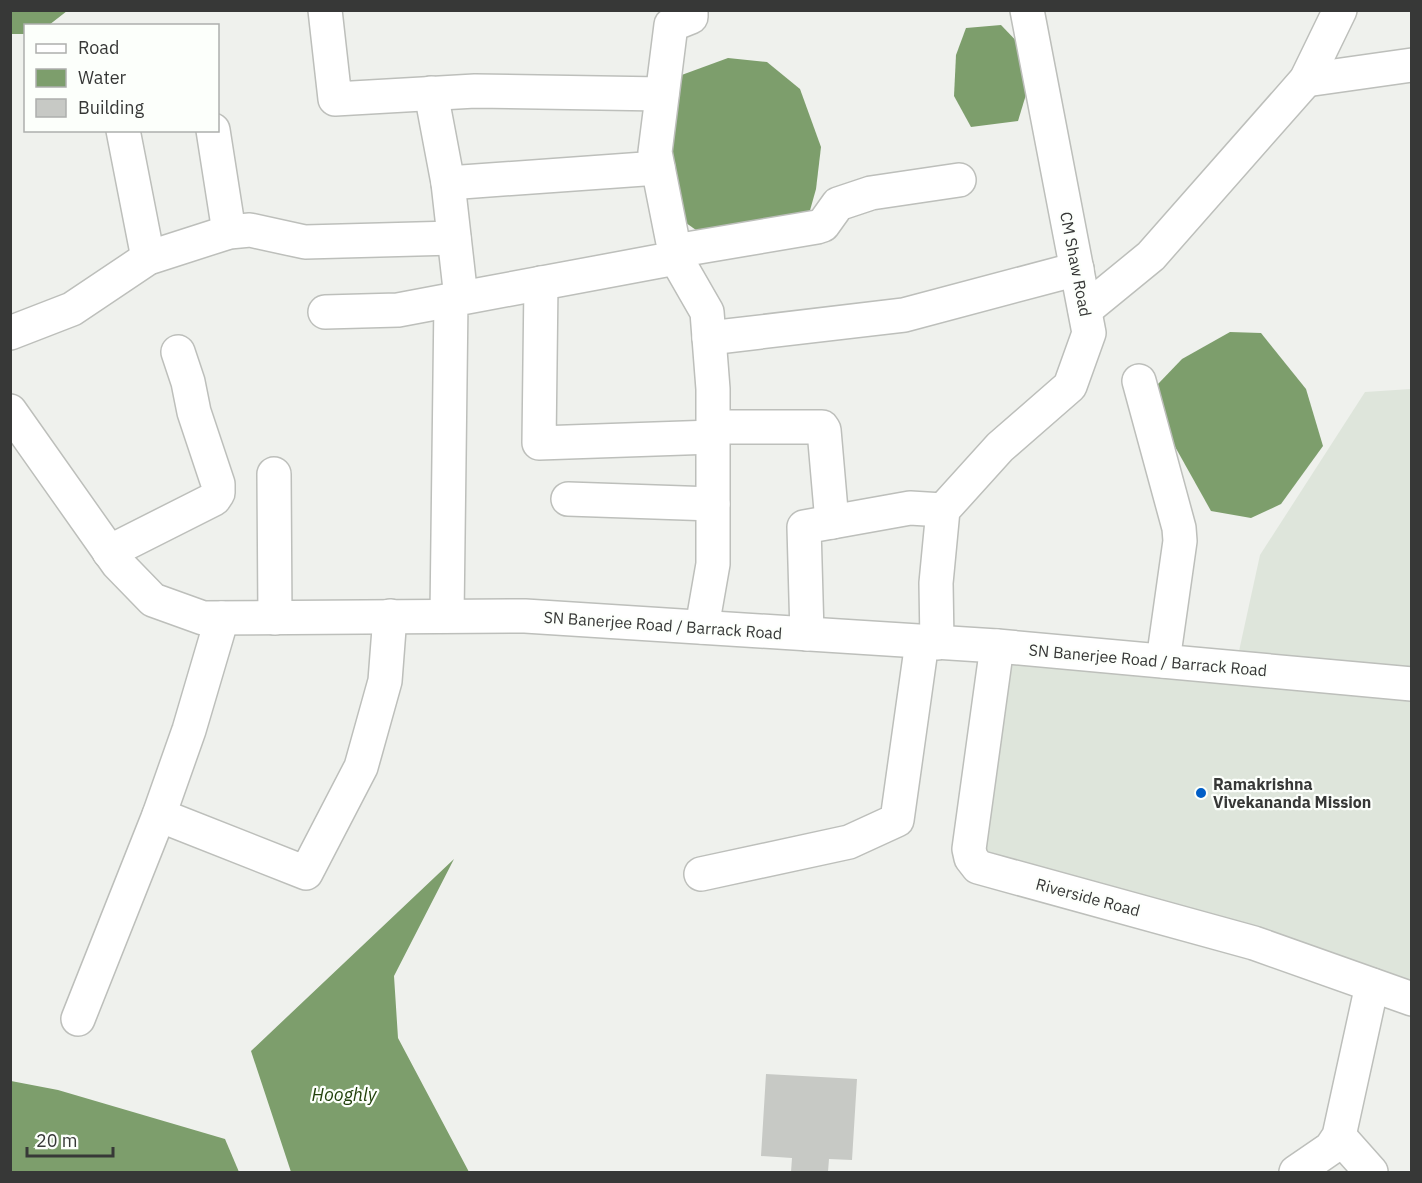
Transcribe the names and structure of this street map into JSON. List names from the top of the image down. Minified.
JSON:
{"streets":{"street":["CM Shaw Road","SN Banerjee Road / Barrack Road","Riverside Road"]},"crossings":[["SN Banerjee Road / Barrack Road","Riverside Road"]],"water":["Hooghly"],"places":["Ramakrishna Vivekananda Mission"],"legend":["Road","Water","Building"],"scale_bar":"20 m"}
